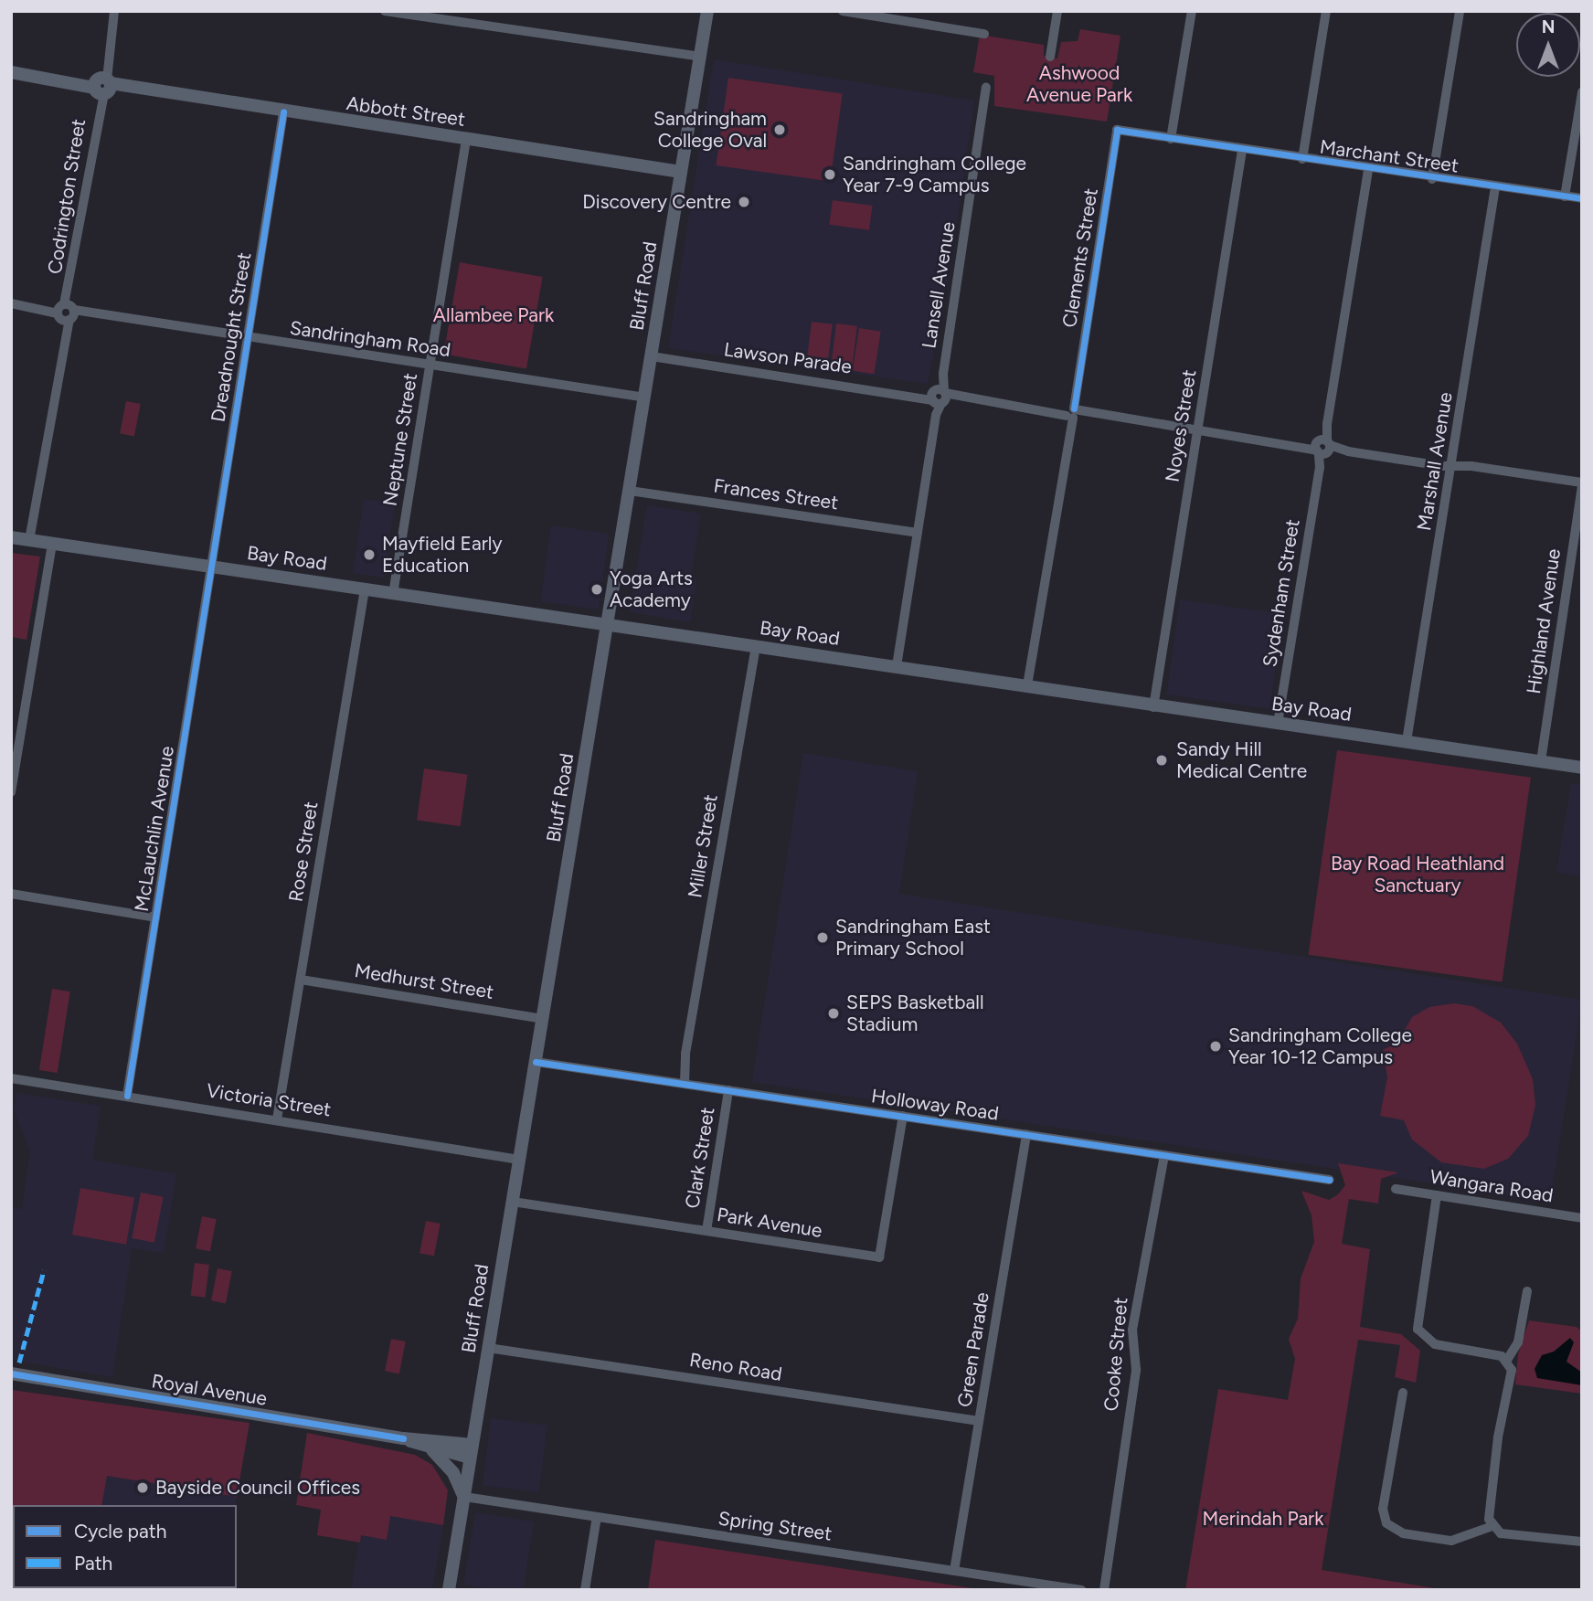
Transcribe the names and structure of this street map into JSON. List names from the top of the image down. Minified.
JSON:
{"streets":{"main road":["Abbott Street","Bluff Road","Bay Road","Royal Avenue"],"street":["Marchant Street","Codrington Street","Clements Street","Lansell Avenue","Dreadnought Street","Sandringham Road","Lawson Parade","Noyes Street","Neptune Street","Marshall Avenue","Frances Street","Sydenham Street","Highland Avenue","McLauchlin Avenue","Miller Street","Rose Street","Medhurst Street","Victoria Street","Holloway Road","Clark Street","Wangara Road","Park Avenue","Green Parade","Cooke Street","Reno Road","Spring Street"]},"crossings":[["Abbott Street","Codrington Street"],["Abbott Street","Bluff Road"],["Abbott Street","Dreadnought Street"],["Abbott Street","Neptune Street"],["Marchant Street","Clements Street"],["Marchant Street","Noyes Street"],["Marchant Street","Marshall Avenue"],["Marchant Street","Sydenham Street"],["Codrington Street","Sandringham Road"],["Codrington Street","Bay Road"],["Clements Street","Lawson Parade"],["Clements Street","Bay Road"],["Lansell Avenue","Lawson Parade"],["Lansell Avenue","Frances Street"],["Lansell Avenue","Bay Road"],["Bluff Road","Sandringham Road"],["Bluff Road","Lawson Parade"],["Bluff Road","Frances Street"],["Bluff Road","Bay Road"],["Bluff Road","Medhurst Street"],["Bluff Road","Victoria Street"],["Bluff Road","Holloway Road"],["Bluff Road","Park Avenue"],["Bluff Road","Reno Road"],["Bluff Road","Royal Avenue"],["Bluff Road","Spring Street"],["Dreadnought Street","Sandringham Road"],["Dreadnought Street","Bay Road"],["Dreadnought Street","McLauchlin Avenue"],["Sandringham Road","Neptune Street"],["Lawson Parade","Noyes Street"],["Lawson Parade","Marshall Avenue"],["Lawson Parade","Sydenham Street"],["Lawson Parade","Highland Avenue"],["Noyes Street","Bay Road"],["Neptune Street","Bay Road"],["Marshall Avenue","Bay Road"],["Bay Road","Sydenham Street"],["Bay Road","Highland Avenue"],["Bay Road","McLauchlin Avenue"],["Bay Road","Miller Street"],["Bay Road","Rose Street"],["McLauchlin Avenue","Victoria Street"],["Miller Street","Holloway Road"],["Rose Street","Medhurst Street"],["Rose Street","Victoria Street"],["Holloway Road","Clark Street"],["Holloway Road","Park Avenue"],["Holloway Road","Green Parade"],["Holloway Road","Cooke Street"],["Clark Street","Park Avenue"],["Green Parade","Reno Road"],["Green Parade","Spring Street"]],"parks":["Ashwood Avenue Park","Allambee Park","Bay Road Heathland Sanctuary","Merindah Park"],"places":["Sandringham College Oval","Sandringham College Year 7-9 Campus","Discovery Centre","Mayfield Early Education","Yoga Arts Academy","Sandy Hill Medical Centre","Sandringham East Primary School","SEPS Basketball Stadium","Sandringham College Year 10-12 Campus","Bayside Council Offices"],"legend":["Cycle path","Path"],"north":"top"}
